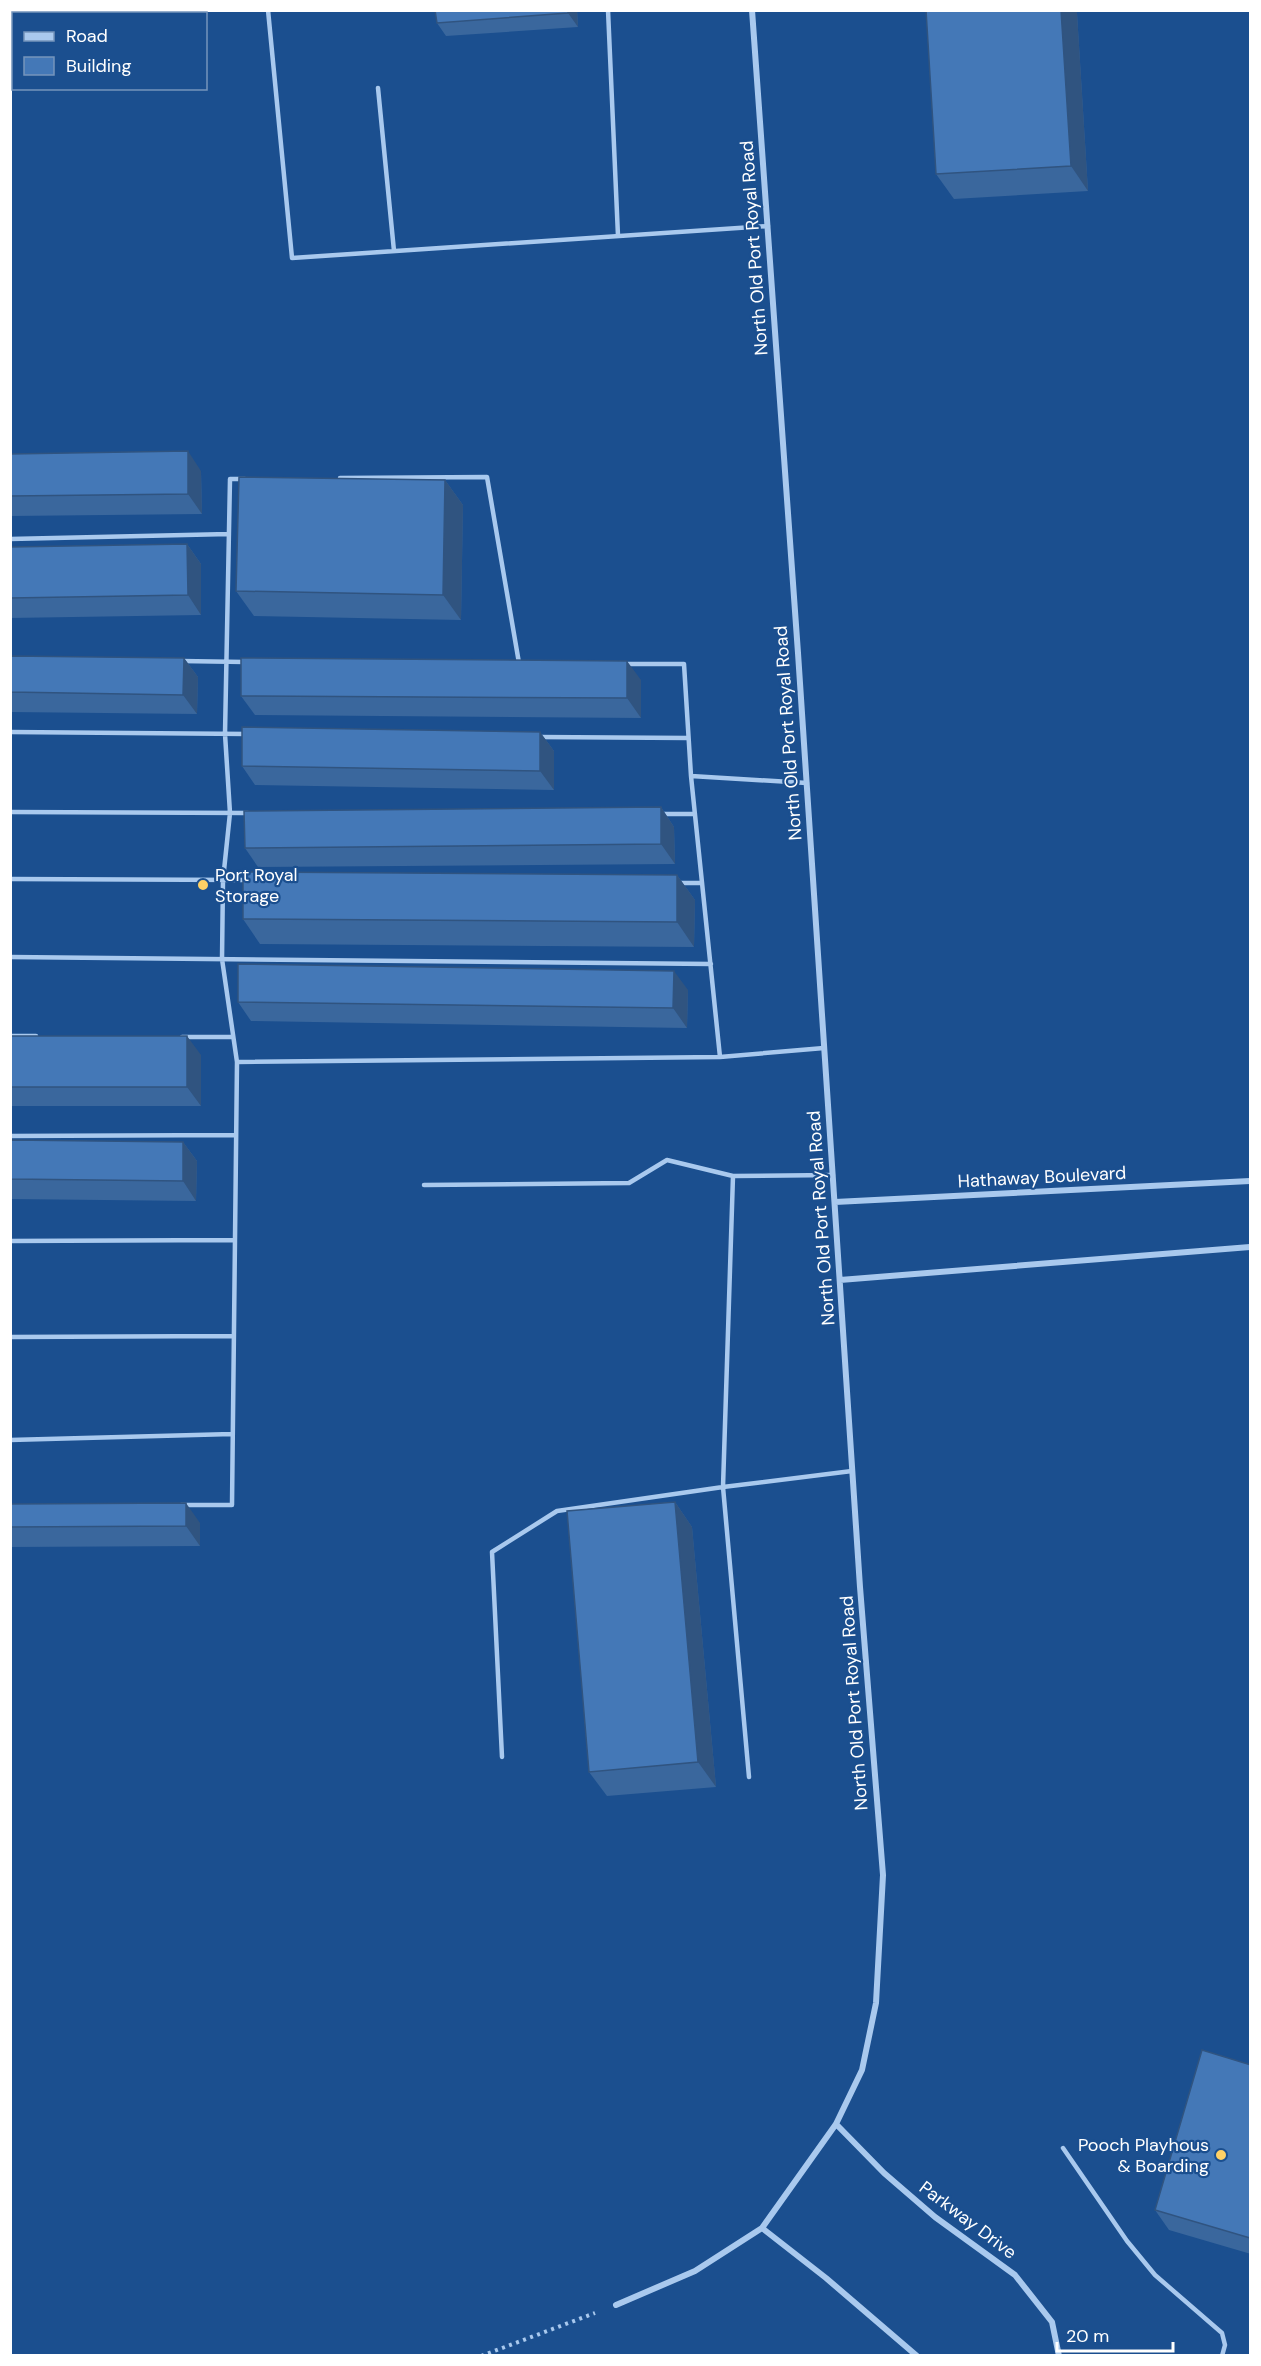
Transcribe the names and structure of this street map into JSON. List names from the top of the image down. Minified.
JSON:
{"streets":{"street":["North Old Port Royal Road","Hathaway Boulevard","Parkway Drive"]},"crossings":[["North Old Port Royal Road","Hathaway Boulevard"],["North Old Port Royal Road","Parkway Drive"]],"places":["Port Royal Storage","Pooch Playhous & Boarding"],"legend":["Road","Building"],"scale_bar":"20 m"}
